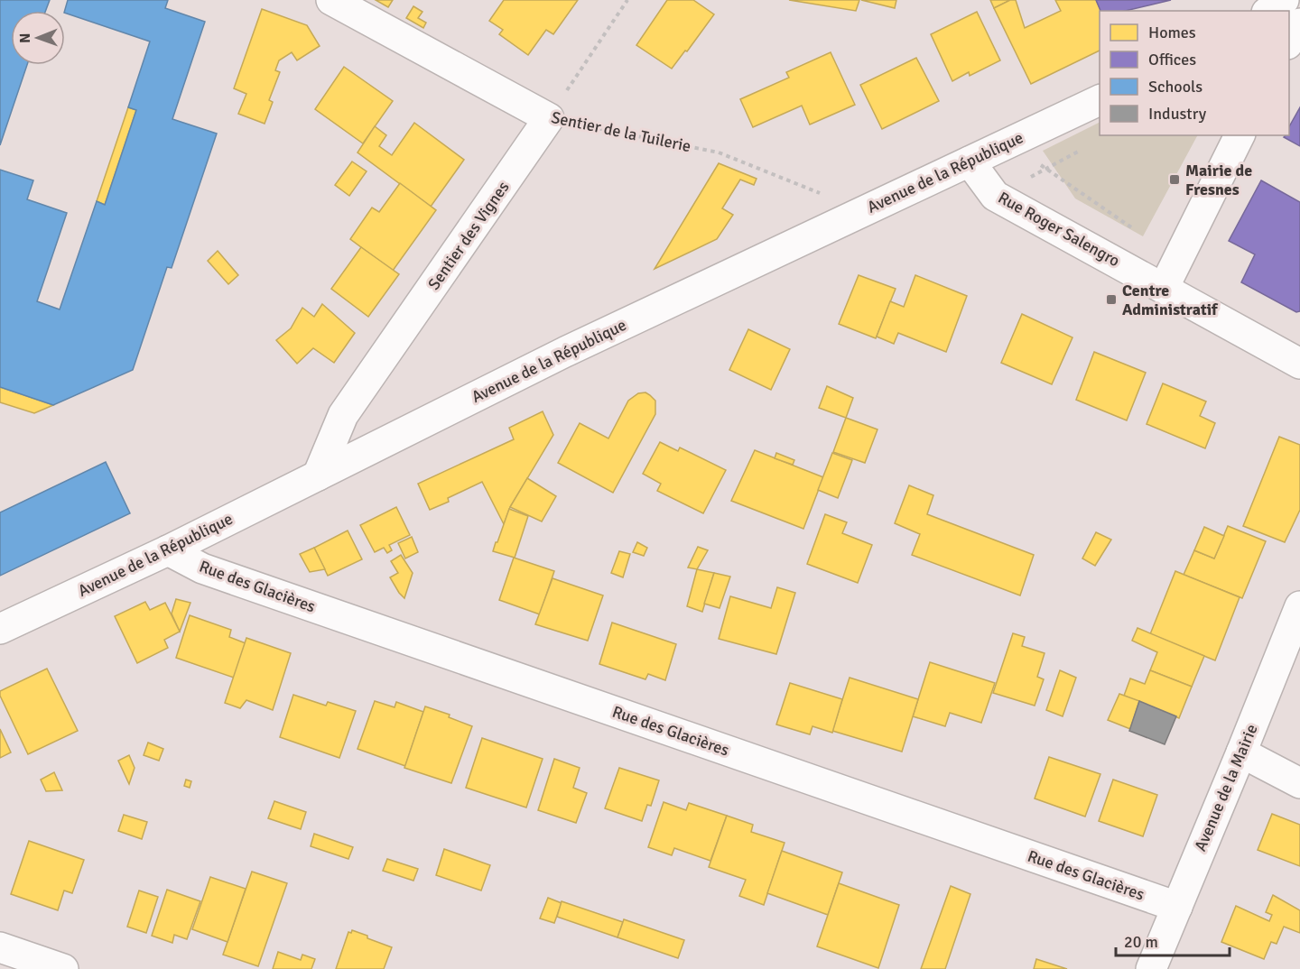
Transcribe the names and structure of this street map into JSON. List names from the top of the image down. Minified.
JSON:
{"streets":{"street":["Sentier de la Tuilerie","Avenue de la République","Rue Roger Salengro","Sentier des Vignes","Rue des Glacières","Avenue de la Mairie"]},"crossings":[["Sentier de la Tuilerie","Avenue de la République"],["Sentier de la Tuilerie","Sentier des Vignes"],["Avenue de la République","Rue Roger Salengro"],["Avenue de la République","Sentier des Vignes"],["Avenue de la République","Rue des Glacières"],["Rue des Glacières","Avenue de la Mairie"]],"places":{"transit":["Mairie de Fresnes","Centre Administratif"]},"legend":["Homes","Offices","Schools","Industry"],"scale_bar":"20 m","north":"left"}
